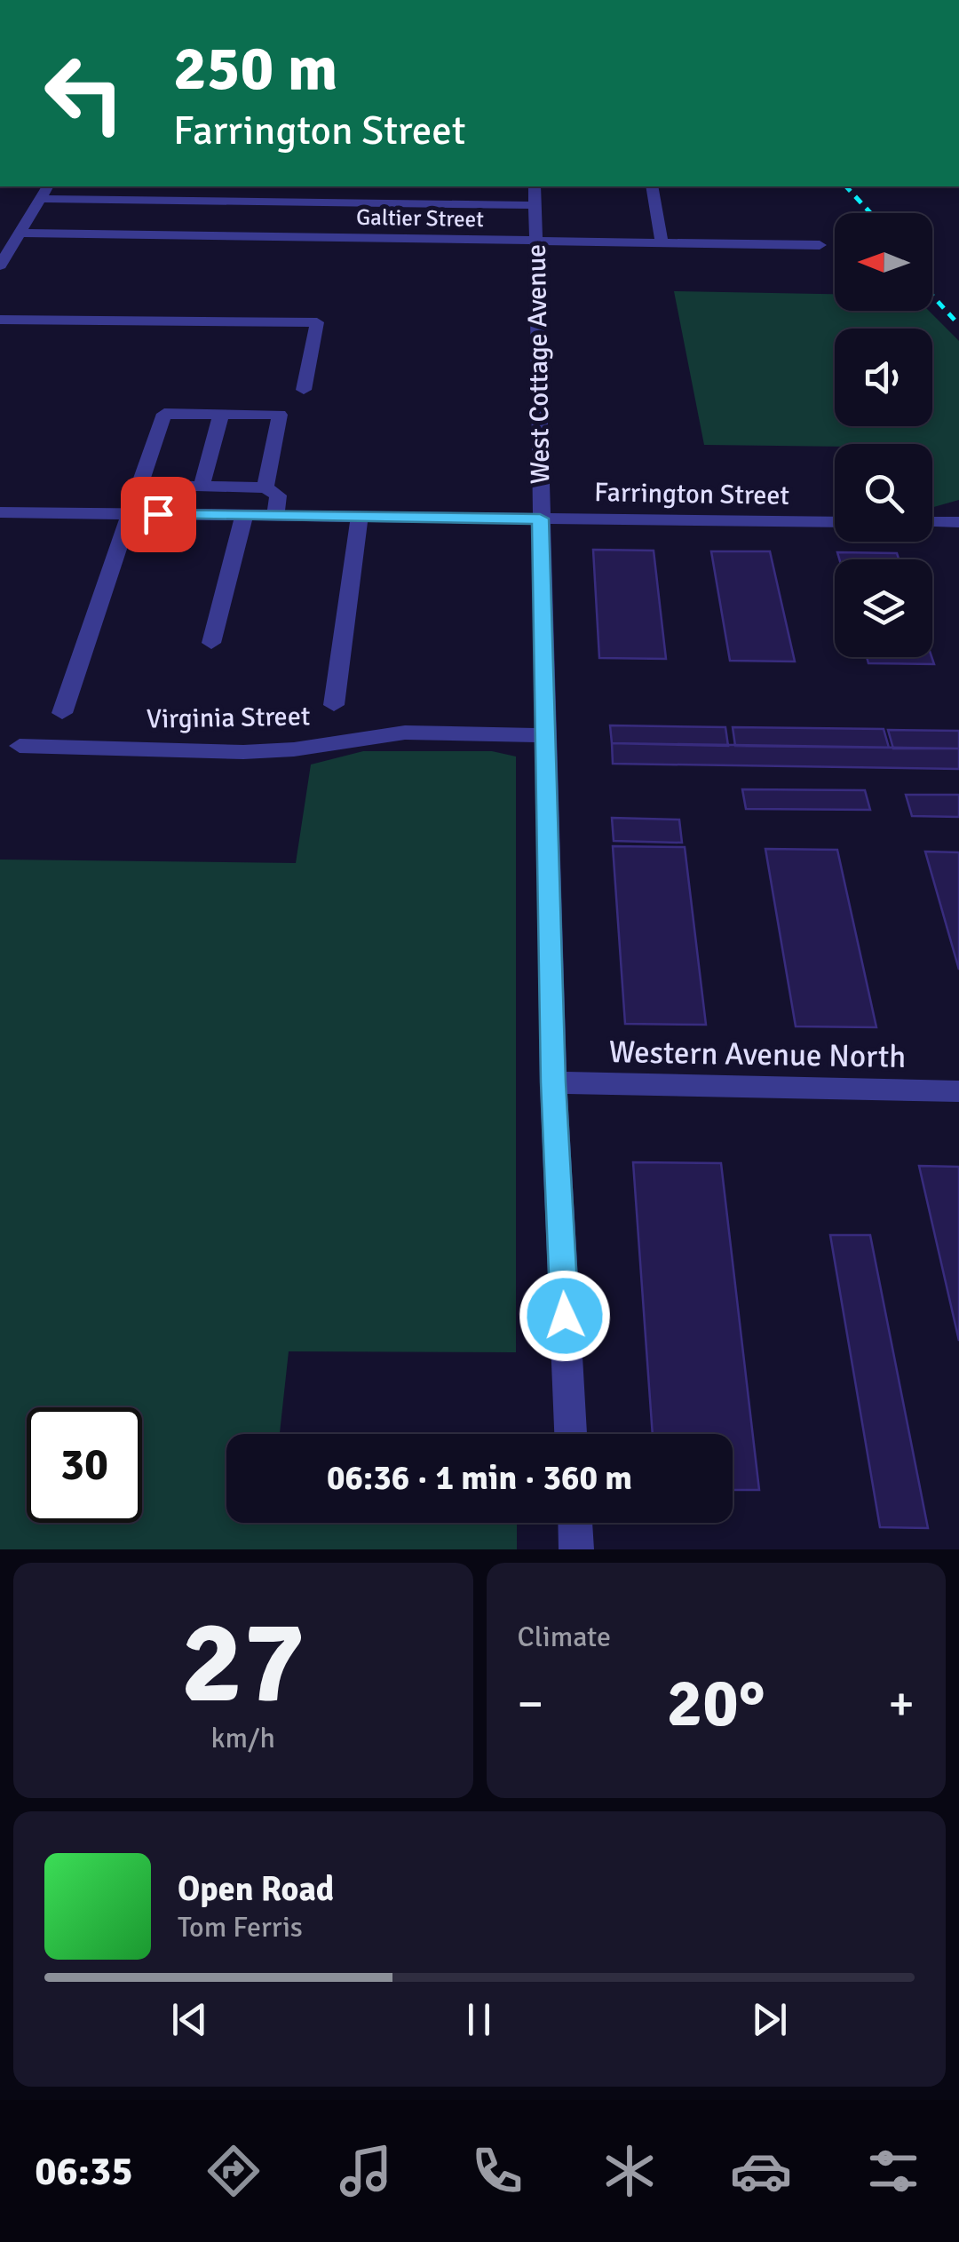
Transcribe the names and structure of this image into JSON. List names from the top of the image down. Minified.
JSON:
{"streets":{"street":["Galtier Street","West Cottage Avenue","Farrington Street","Virginia Street","Western Avenue North"]},"crossings":[["Galtier Street","West Cottage Avenue"],["West Cottage Avenue","Farrington Street"],["West Cottage Avenue","Virginia Street"],["West Cottage Avenue","Western Avenue North"]],"north":"left","page":{"turn":["250 m","Farrington Street"],"limit":"30","trip":"06:36 · 1 min · 360 m","tile":[["27","km/h"],"Climate"],"heat":["−","20°","+"],"song":["Open Road","Tom Ferris"],"tabs":"06:35"}}
